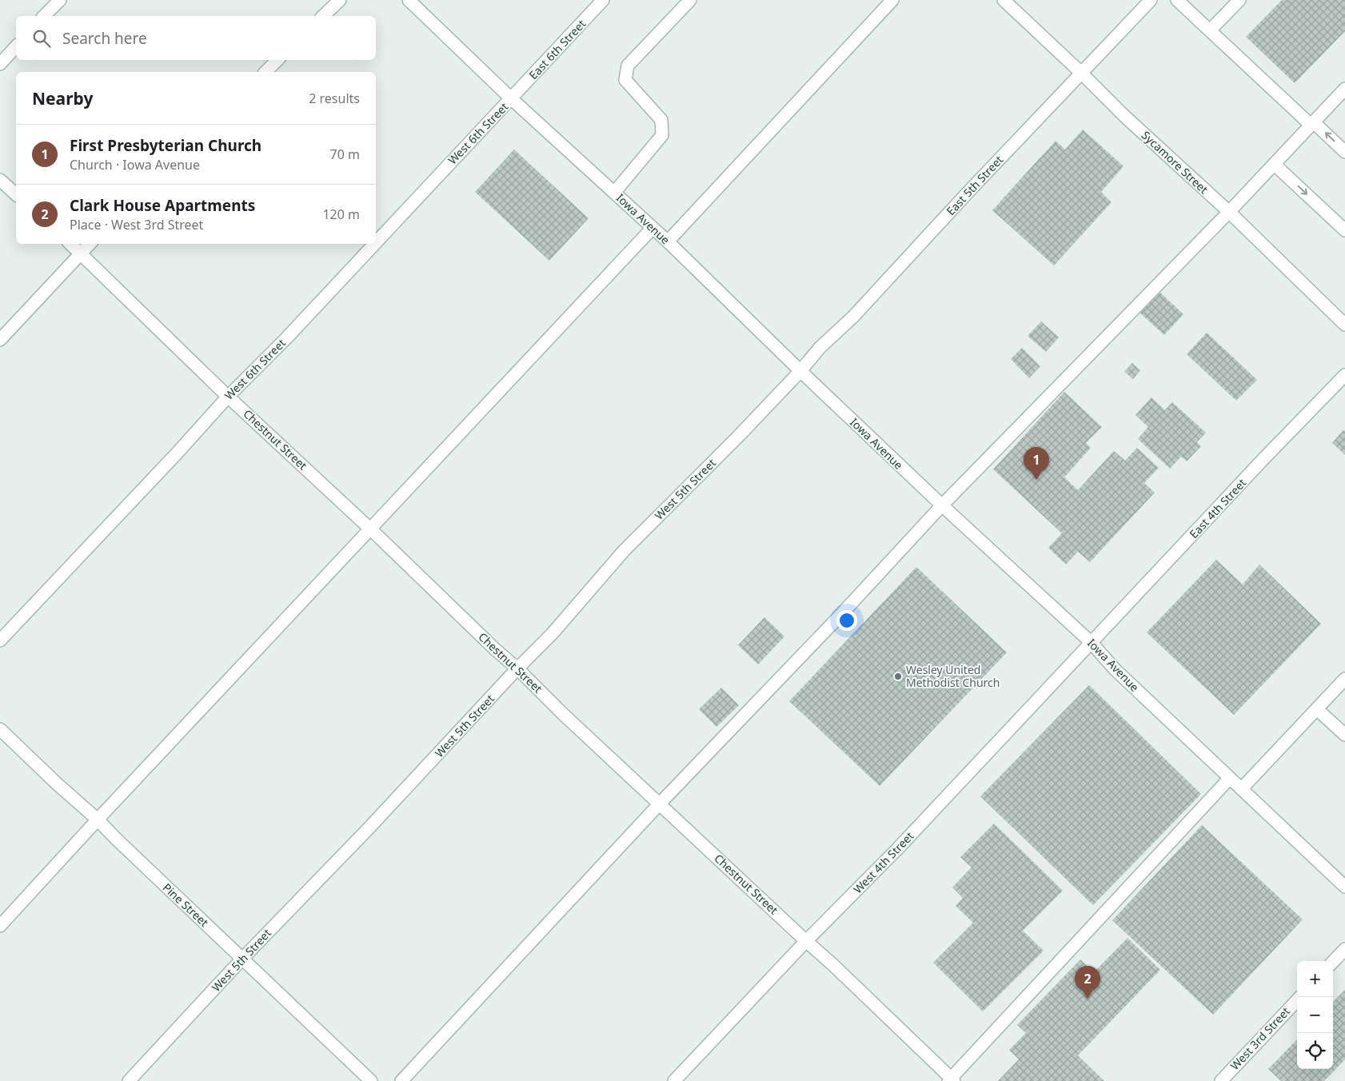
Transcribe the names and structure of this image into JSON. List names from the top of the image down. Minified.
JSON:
{"streets":{"street":["East 6th Street","West 6th Street","Sycamore Street","East 5th Street","Iowa Avenue","Chestnut Street","West 5th Street","East 4th Street","West 4th Street","Pine Street","West 3rd Street"]},"crossings":[["East 6th Street","West 6th Street"],["East 6th Street","Iowa Avenue"],["West 6th Street","Iowa Avenue"],["West 6th Street","Chestnut Street"],["Sycamore Street","East 5th Street"],["East 5th Street","Iowa Avenue"],["East 5th Street","West 5th Street"],["Iowa Avenue","West 5th Street"],["Iowa Avenue","East 4th Street"],["Iowa Avenue","West 4th Street"],["Chestnut Street","West 5th Street"],["Chestnut Street","West 4th Street"],["West 5th Street","Pine Street"],["East 4th Street","West 4th Street"]],"places":["Wesley United Methodist Church"],"page":{"search":"Search here","heading":["Nearby","2 results"],"list":[{"mark":"1","name":"First Presbyterian Church","note":"Church · Iowa Avenue","value":"70 m"},{"mark":"2","name":"Clark House Apartments","note":"Place · West 3rd Street","value":"120 m"}],"pins":["1","2"],"map_buttons":["+","−"]}}
